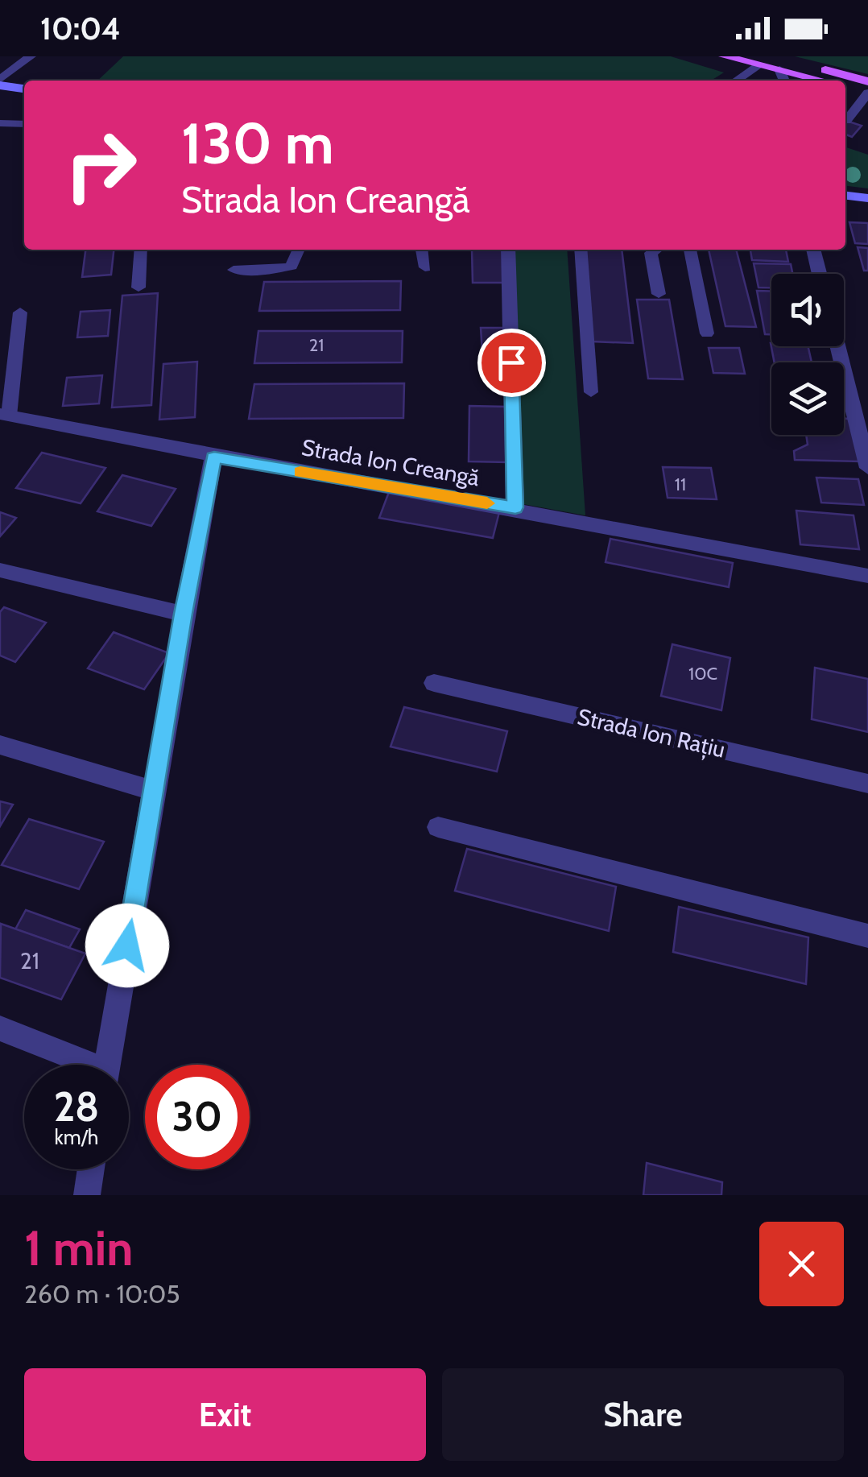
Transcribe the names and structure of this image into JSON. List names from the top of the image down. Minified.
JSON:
{"streets":{"street":["Strada Ion Creangă","Strada Ion Rațiu"]},"house_numbers":["21","11","10C","21"],"page":{"status":"10:04","turn":["130 m","Strada Ion Creangă"],"speed":"28 km/h","limit":"30","heading":["1 min","260 m · 10:05"],"buttons":["Exit","Share"]}}
